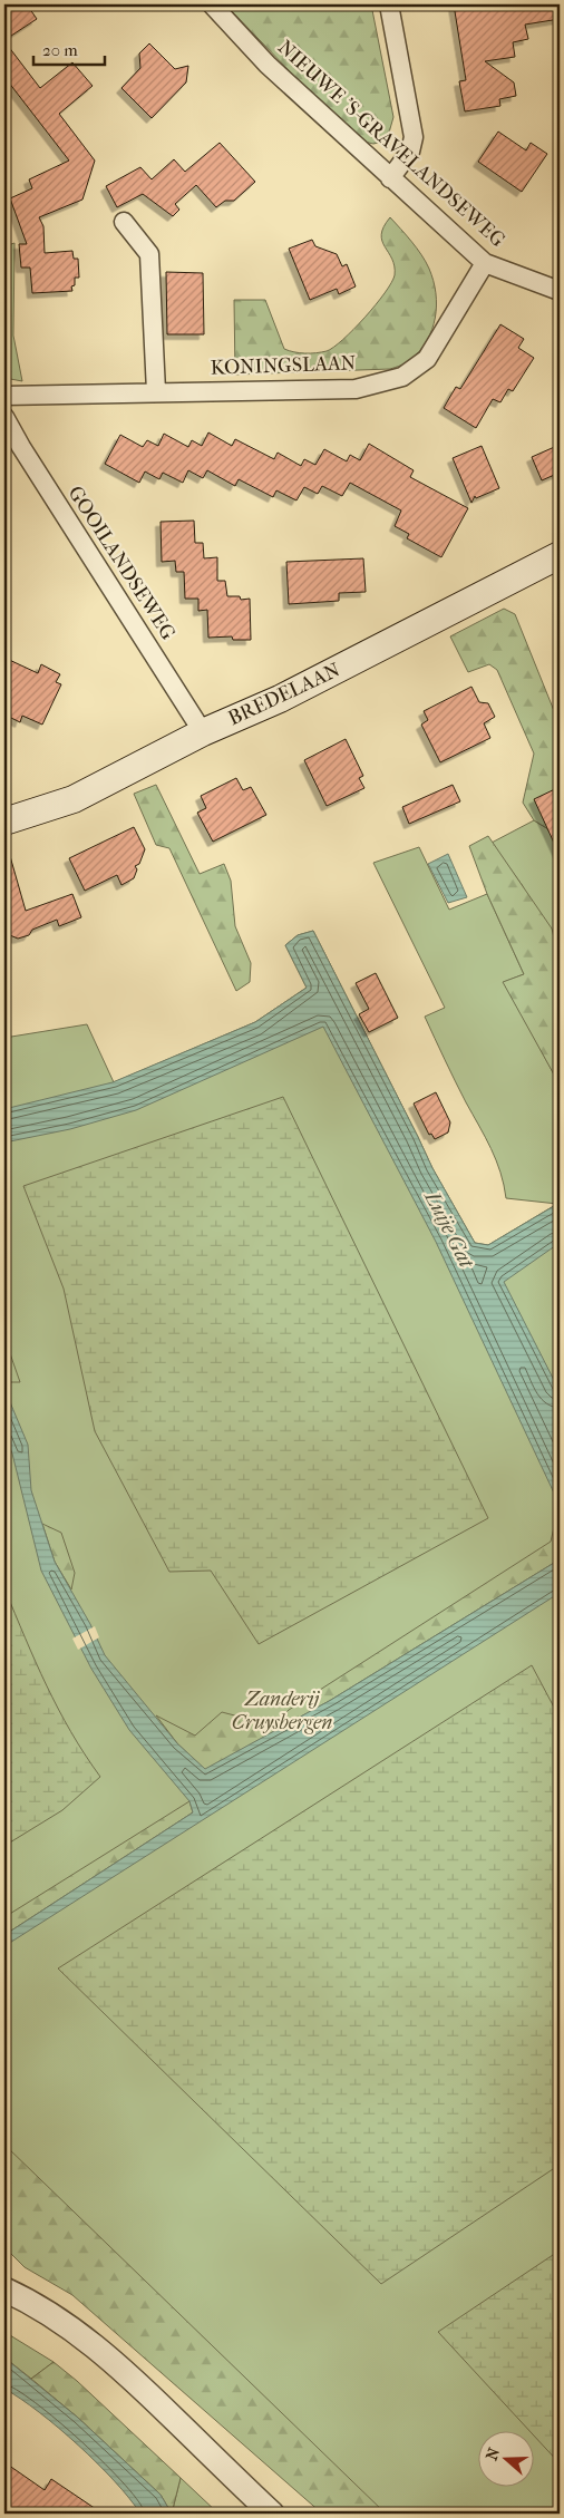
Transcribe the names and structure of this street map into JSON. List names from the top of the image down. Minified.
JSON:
{"streets":{"main road":["BREDELAAN"],"street":["NIEUWE 'S-GRAVELANDSEWEG","KONINGSLAAN","GOOILANDSEWEG"]},"crossings":[["NIEUWE 'S-GRAVELANDSEWEG","KONINGSLAAN"],["GOOILANDSEWEG","BREDELAAN"]],"water":["Luije Gat"],"parks":["Zanderij Cruysbergen"],"scale_bar":"20 m","north":"left"}
